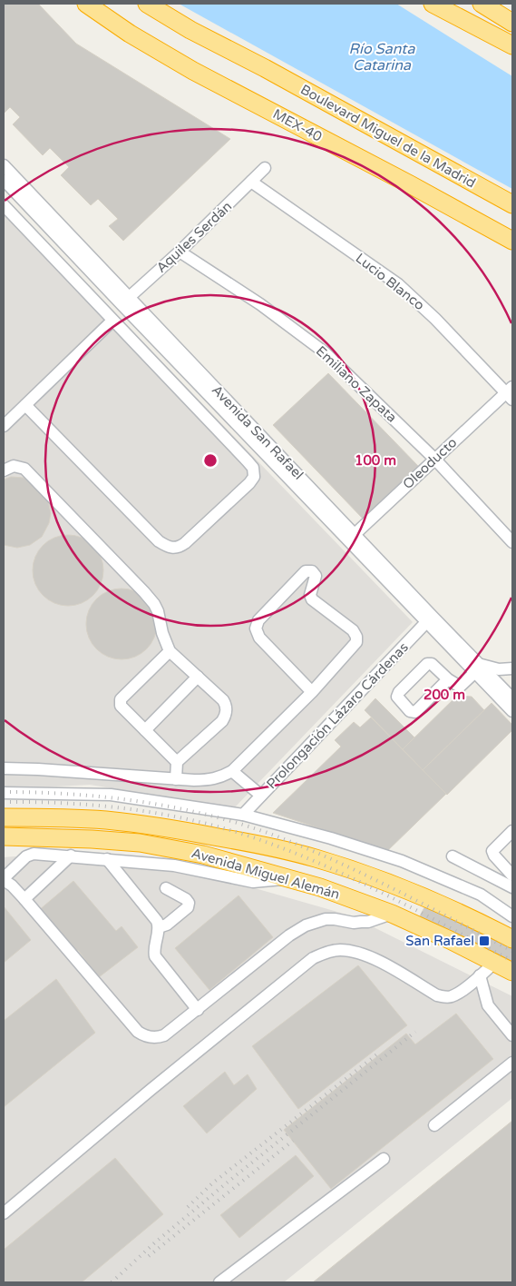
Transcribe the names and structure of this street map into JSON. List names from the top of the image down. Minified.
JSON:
{"streets":{"highway":["MEX-40","Boulevard Miguel de la Madrid","Avenida Miguel Alemán"],"street":["Aquiles Serdán","Lucio Blanco","Emiliano Zapata","Avenida San Rafael","Oleoducto","Prolongación Lázaro Cárdenas"]},"crossings":[["Aquiles Serdán","Lucio Blanco"],["Aquiles Serdán","Emiliano Zapata"],["Aquiles Serdán","Avenida San Rafael"],["Lucio Blanco","Oleoducto"],["Emiliano Zapata","Oleoducto"],["Avenida San Rafael","Oleoducto"],["Avenida San Rafael","Prolongación Lázaro Cárdenas"]],"water":["Río Santa Catarina"],"places":{"transit":["San Rafael"]},"rings":["100 m","200 m"]}
